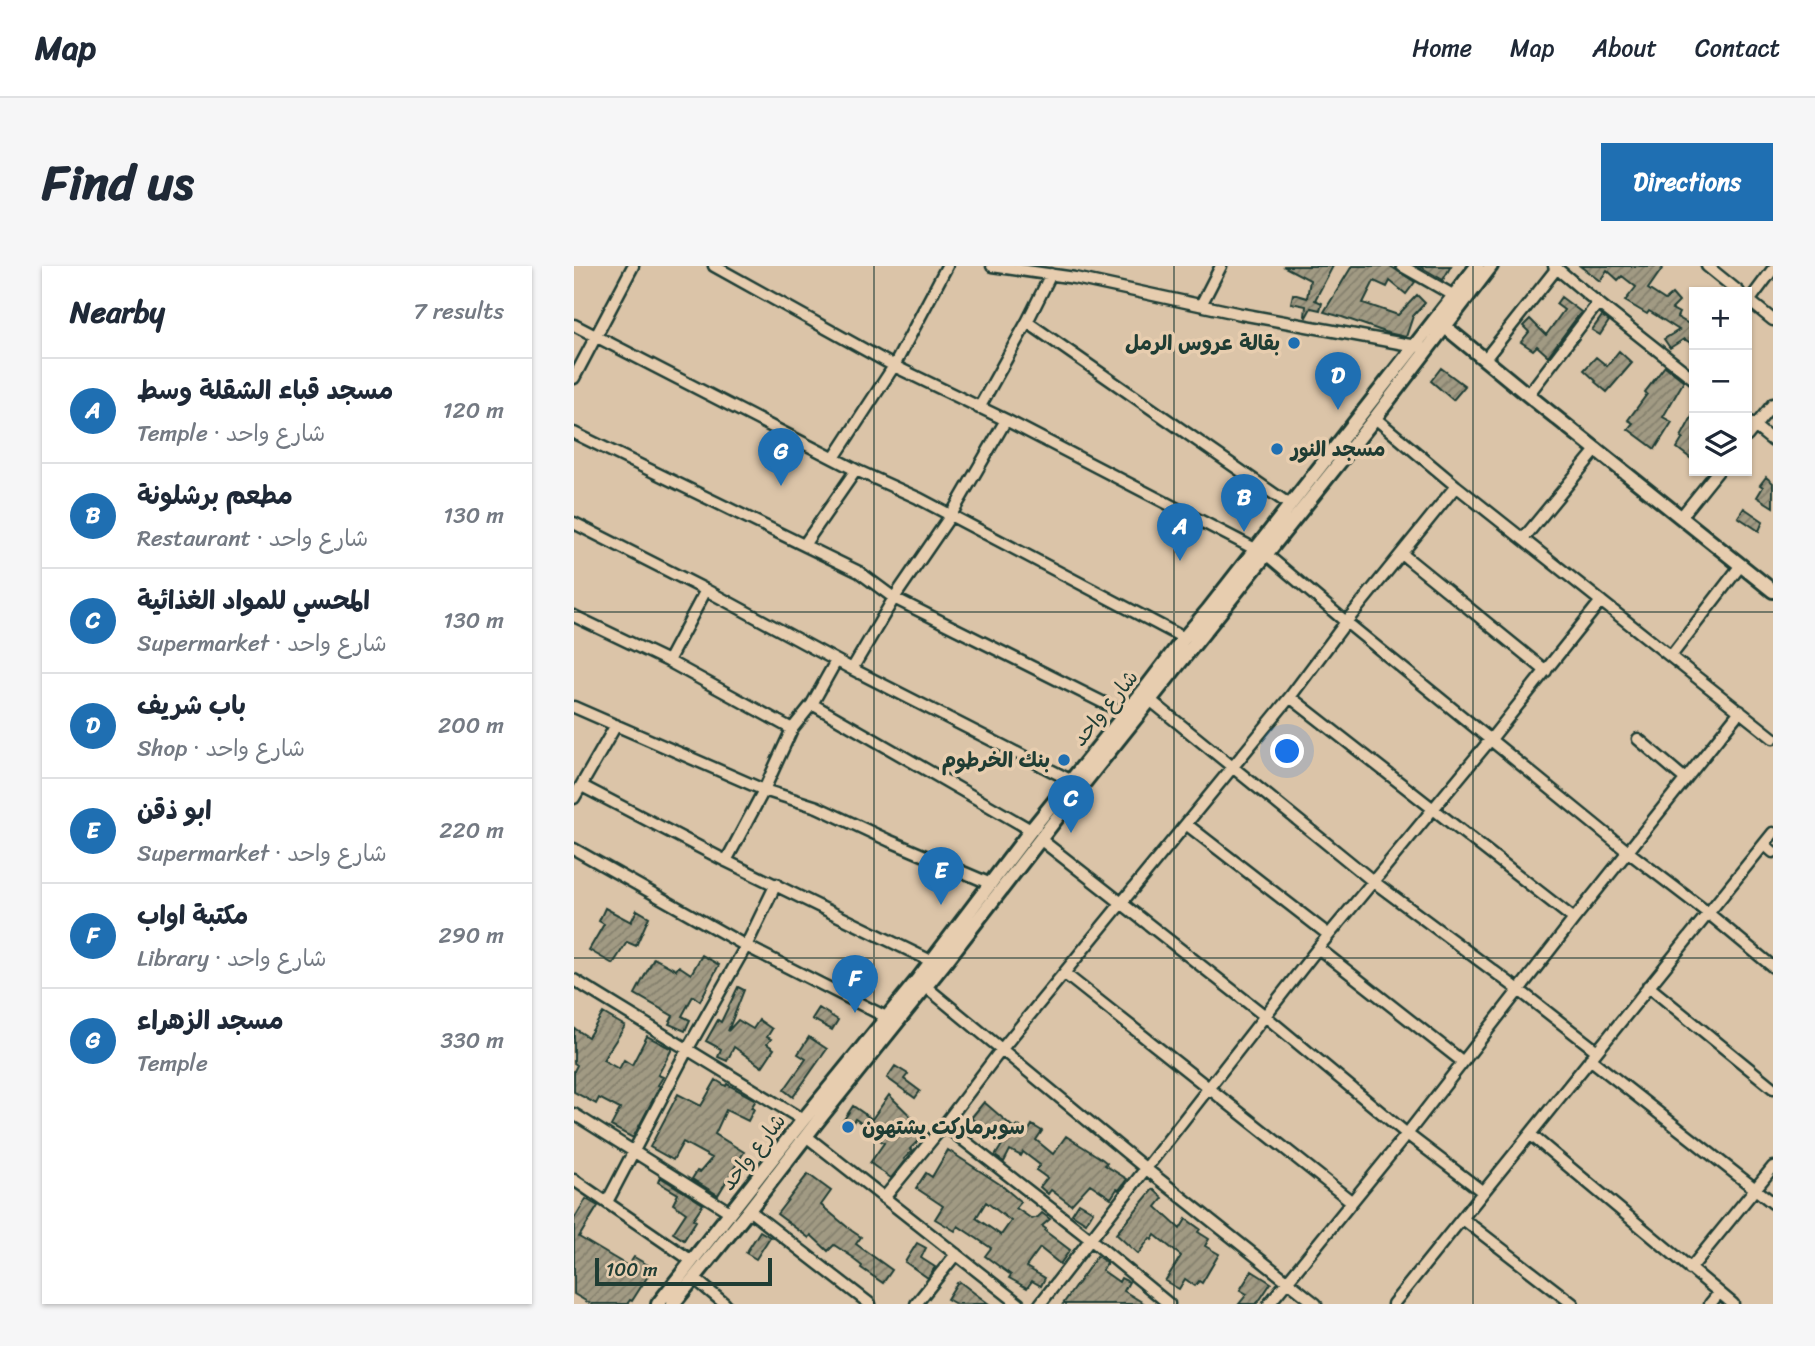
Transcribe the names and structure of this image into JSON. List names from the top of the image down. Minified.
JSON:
{"streets":{"street":["شارع واحد"]},"places":["بقالة عروس الرمل","مسجد النور","بنك الخرطوم","سوبرماركت يشتهون"],"scale_bar":"100 m","page":{"header":"Map","nav":["Home","Map","About","Contact"],"title":"Find us","buttons":"Directions","heading":["Nearby","7 results"],"map_buttons":["+","−"],"pins":["D","G","B","A","C","E","F"],"list":[{"mark":"A","name":"مسجد قباء الشقلة وسط","note":"Temple · شارع واحد","value":"120 m"},{"mark":"B","name":"مطعم برشلونة","note":"Restaurant · شارع واحد","value":"130 m"},{"mark":"C","name":"المحسي للمواد الغذائية","note":"Supermarket · شارع واحد","value":"130 m"},{"mark":"D","name":"باب شريف","note":"Shop · شارع واحد","value":"200 m"},{"mark":"E","name":"ابو ذقن","note":"Supermarket · شارع واحد","value":"220 m"},{"mark":"F","name":"مكتبة اواب","note":"Library · شارع واحد","value":"290 m"},{"mark":"G","name":"مسجد الزهراء","note":"Temple","value":"330 m"}],"scale":"100 m"}}
